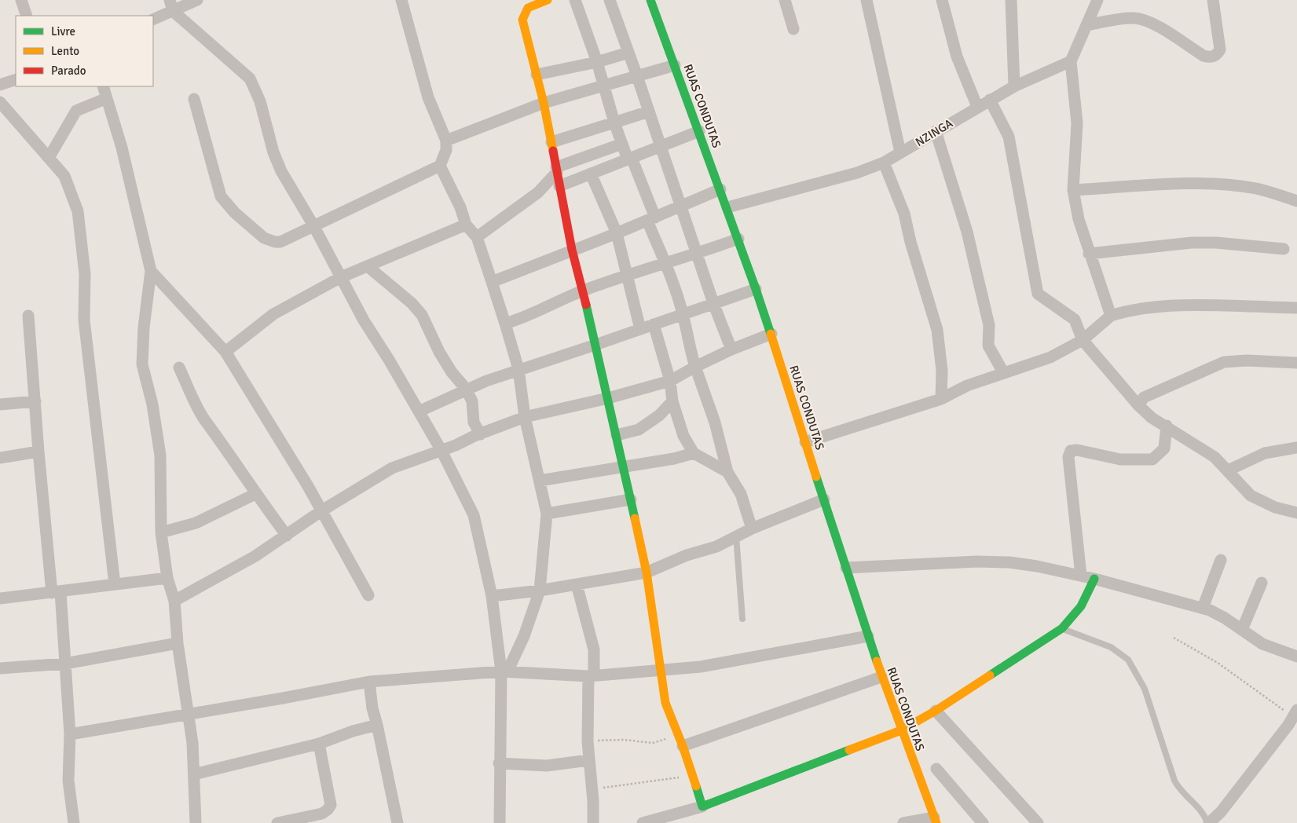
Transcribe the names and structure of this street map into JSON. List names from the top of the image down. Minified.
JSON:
{"streets":{"street":["RUAS CONDUTAS","NZINGA"]},"crossings":[["RUAS CONDUTAS","NZINGA"]],"legend":["Livre","Lento","Parado"]}
